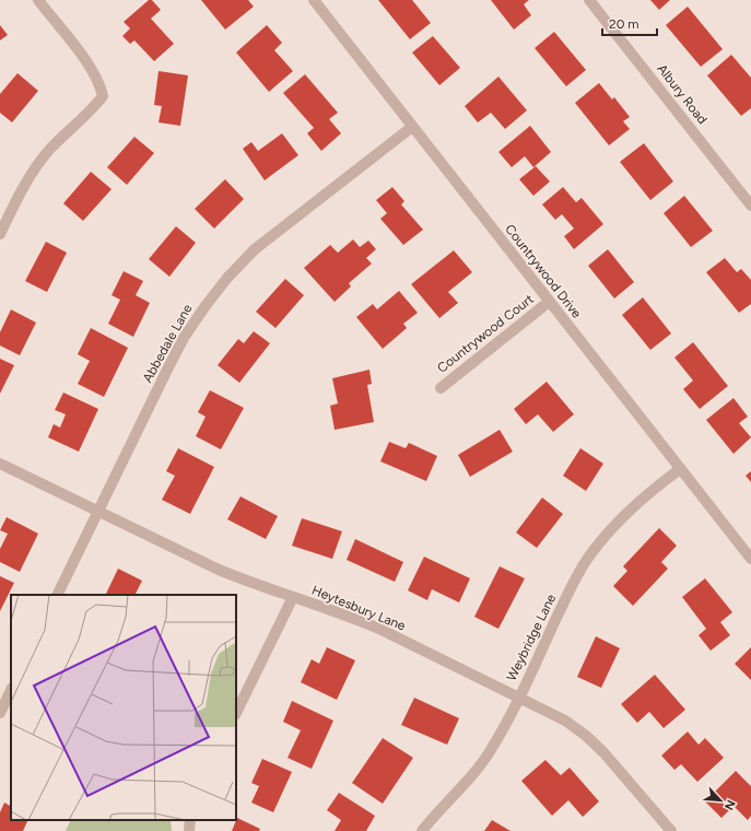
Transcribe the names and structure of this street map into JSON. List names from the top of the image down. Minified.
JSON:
{"streets":{"street":["Albury Road","Countrywood Drive","Countrywood Court","Abbedale Lane","Heytesbury Lane","Weybridge Lane"]},"crossings":[["Countrywood Drive","Countrywood Court"],["Countrywood Drive","Abbedale Lane"],["Countrywood Drive","Weybridge Lane"],["Abbedale Lane","Heytesbury Lane"],["Heytesbury Lane","Weybridge Lane"]],"scale_bar":"20 m","north":"bottom right"}
